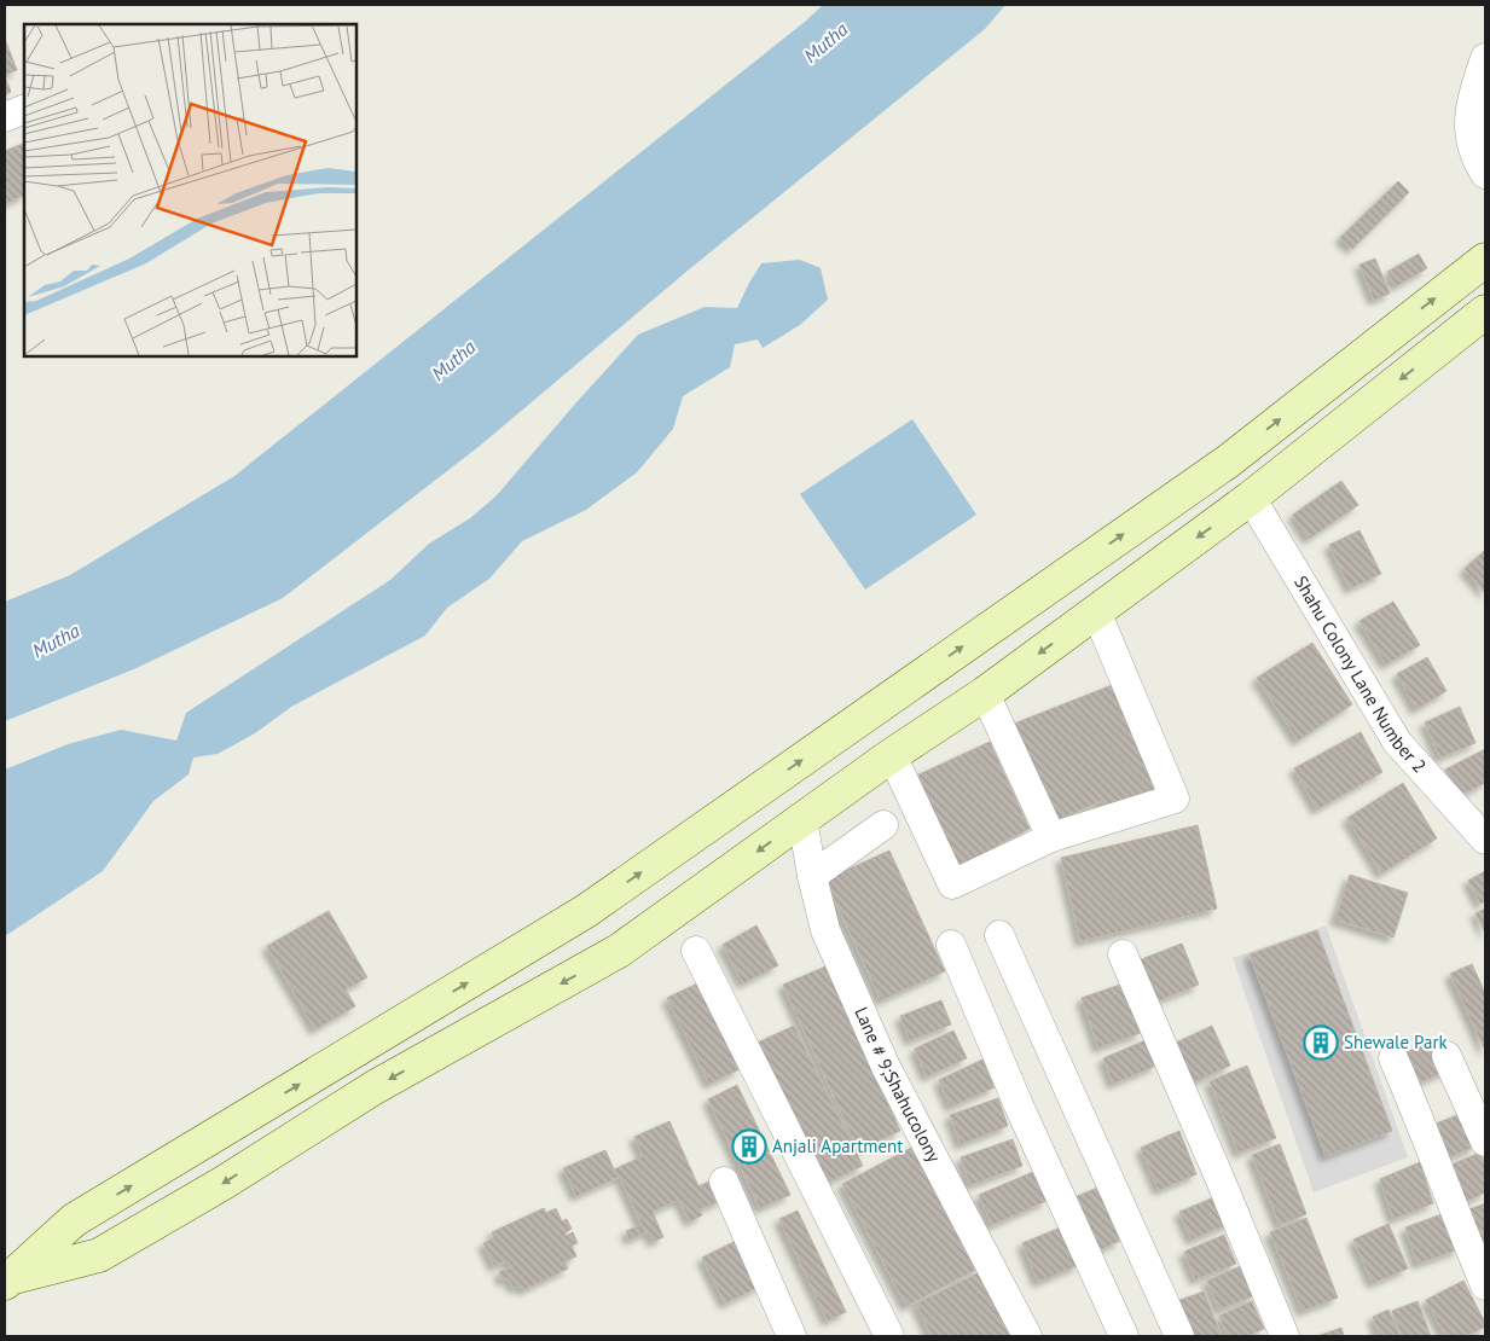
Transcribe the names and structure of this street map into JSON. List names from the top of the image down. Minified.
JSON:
{"streets":{"street":["Shahu Colony Lane Number 2","Lane # 9;Shahucolony"]},"water":["Mutha"],"places":{"building":["Shewale Park","Anjali Apartment"]}}
